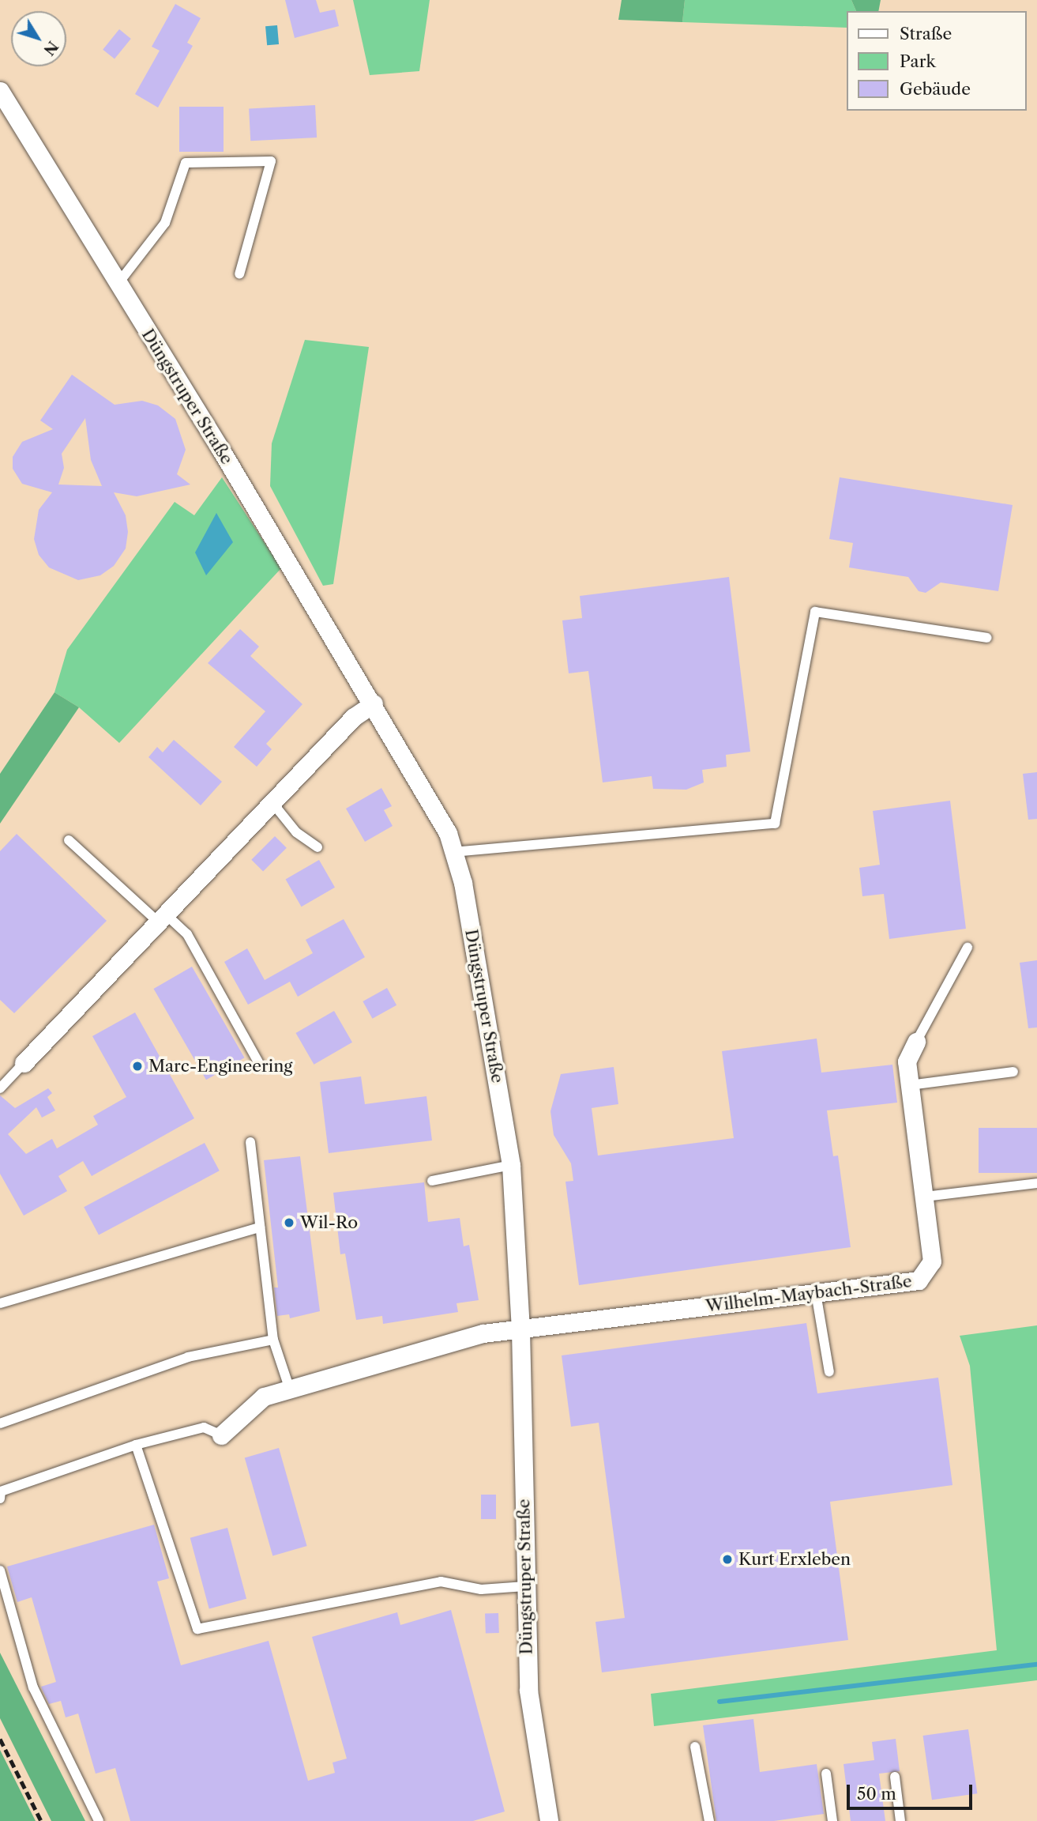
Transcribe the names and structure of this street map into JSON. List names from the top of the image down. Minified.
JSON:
{"streets":{"street":["Düngstruper Straße","Wilhelm-Maybach-Straße"]},"crossings":[["Düngstruper Straße","Wilhelm-Maybach-Straße"]],"places":["Marc-Engineering","Wil-Ro","Kurt Erxleben"],"legend":["Straße","Park","Gebäude"],"scale_bar":"50 m","north":"bottom right"}
